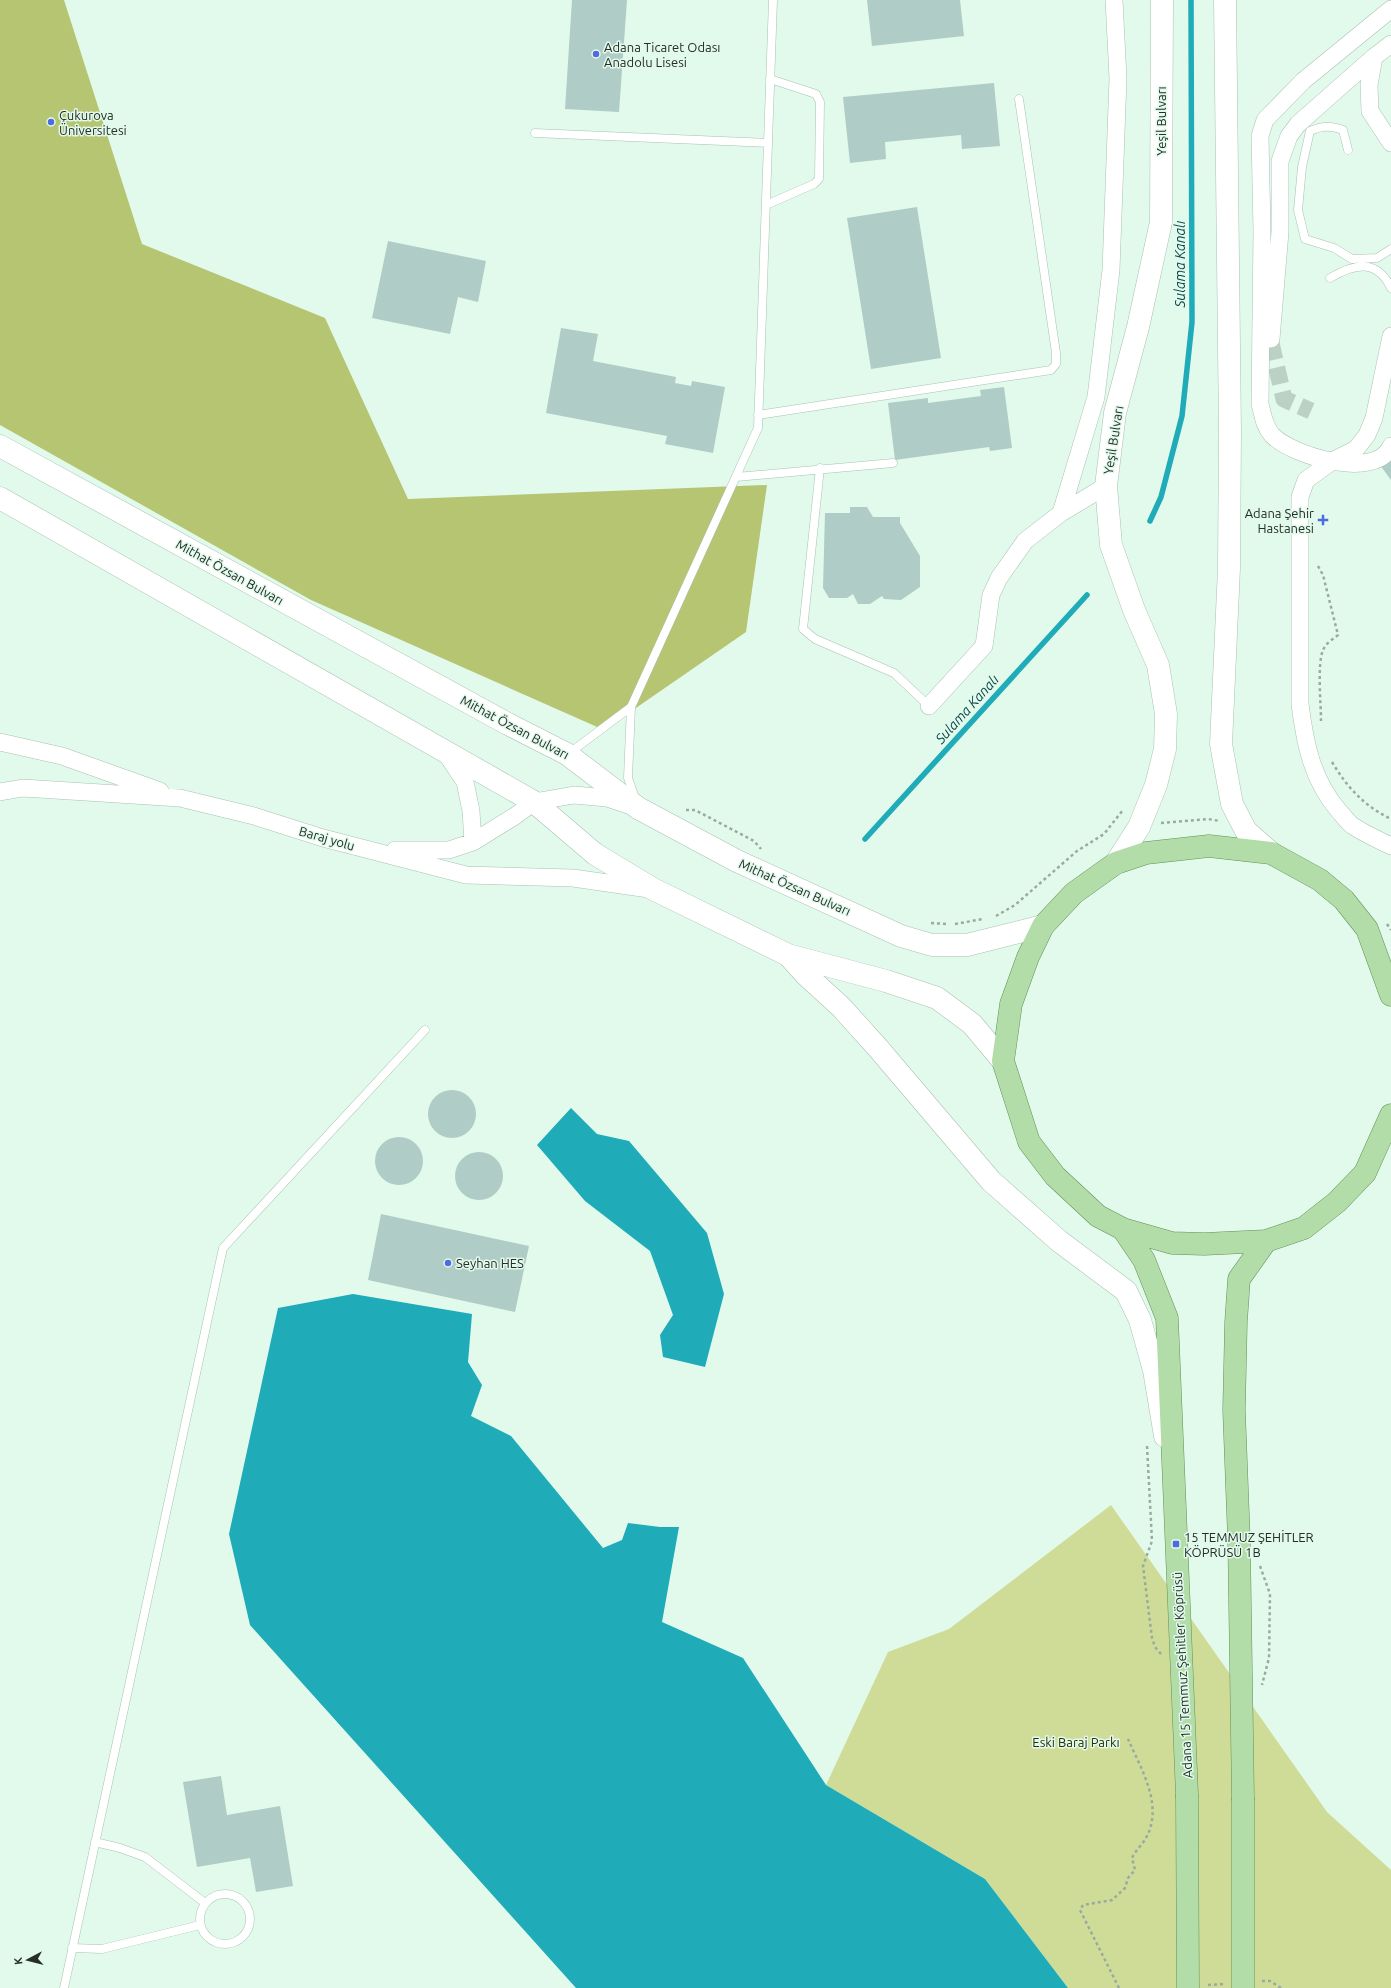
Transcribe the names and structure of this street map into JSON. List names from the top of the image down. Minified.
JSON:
{"streets":{"main road":["Yeşil Bulvarı","Mithat Özsan Bulvarı","Adana 15 Temmuz Şehitler Köprüsü"],"street":["Baraj yolu"]},"water":["Sulama Kanalı"],"parks":["Eski Baraj Parkı"],"places":{"other":["Adana Ticaret Odası Anadolu Lisesi","Çukurova Üniversitesi","Seyhan HES"],"health":["Adana Şehir Hastanesi"],"transit":["15 TEMMUZ ŞEHİTLER KÖPRÜSÜ 1B"]},"north":"left"}
